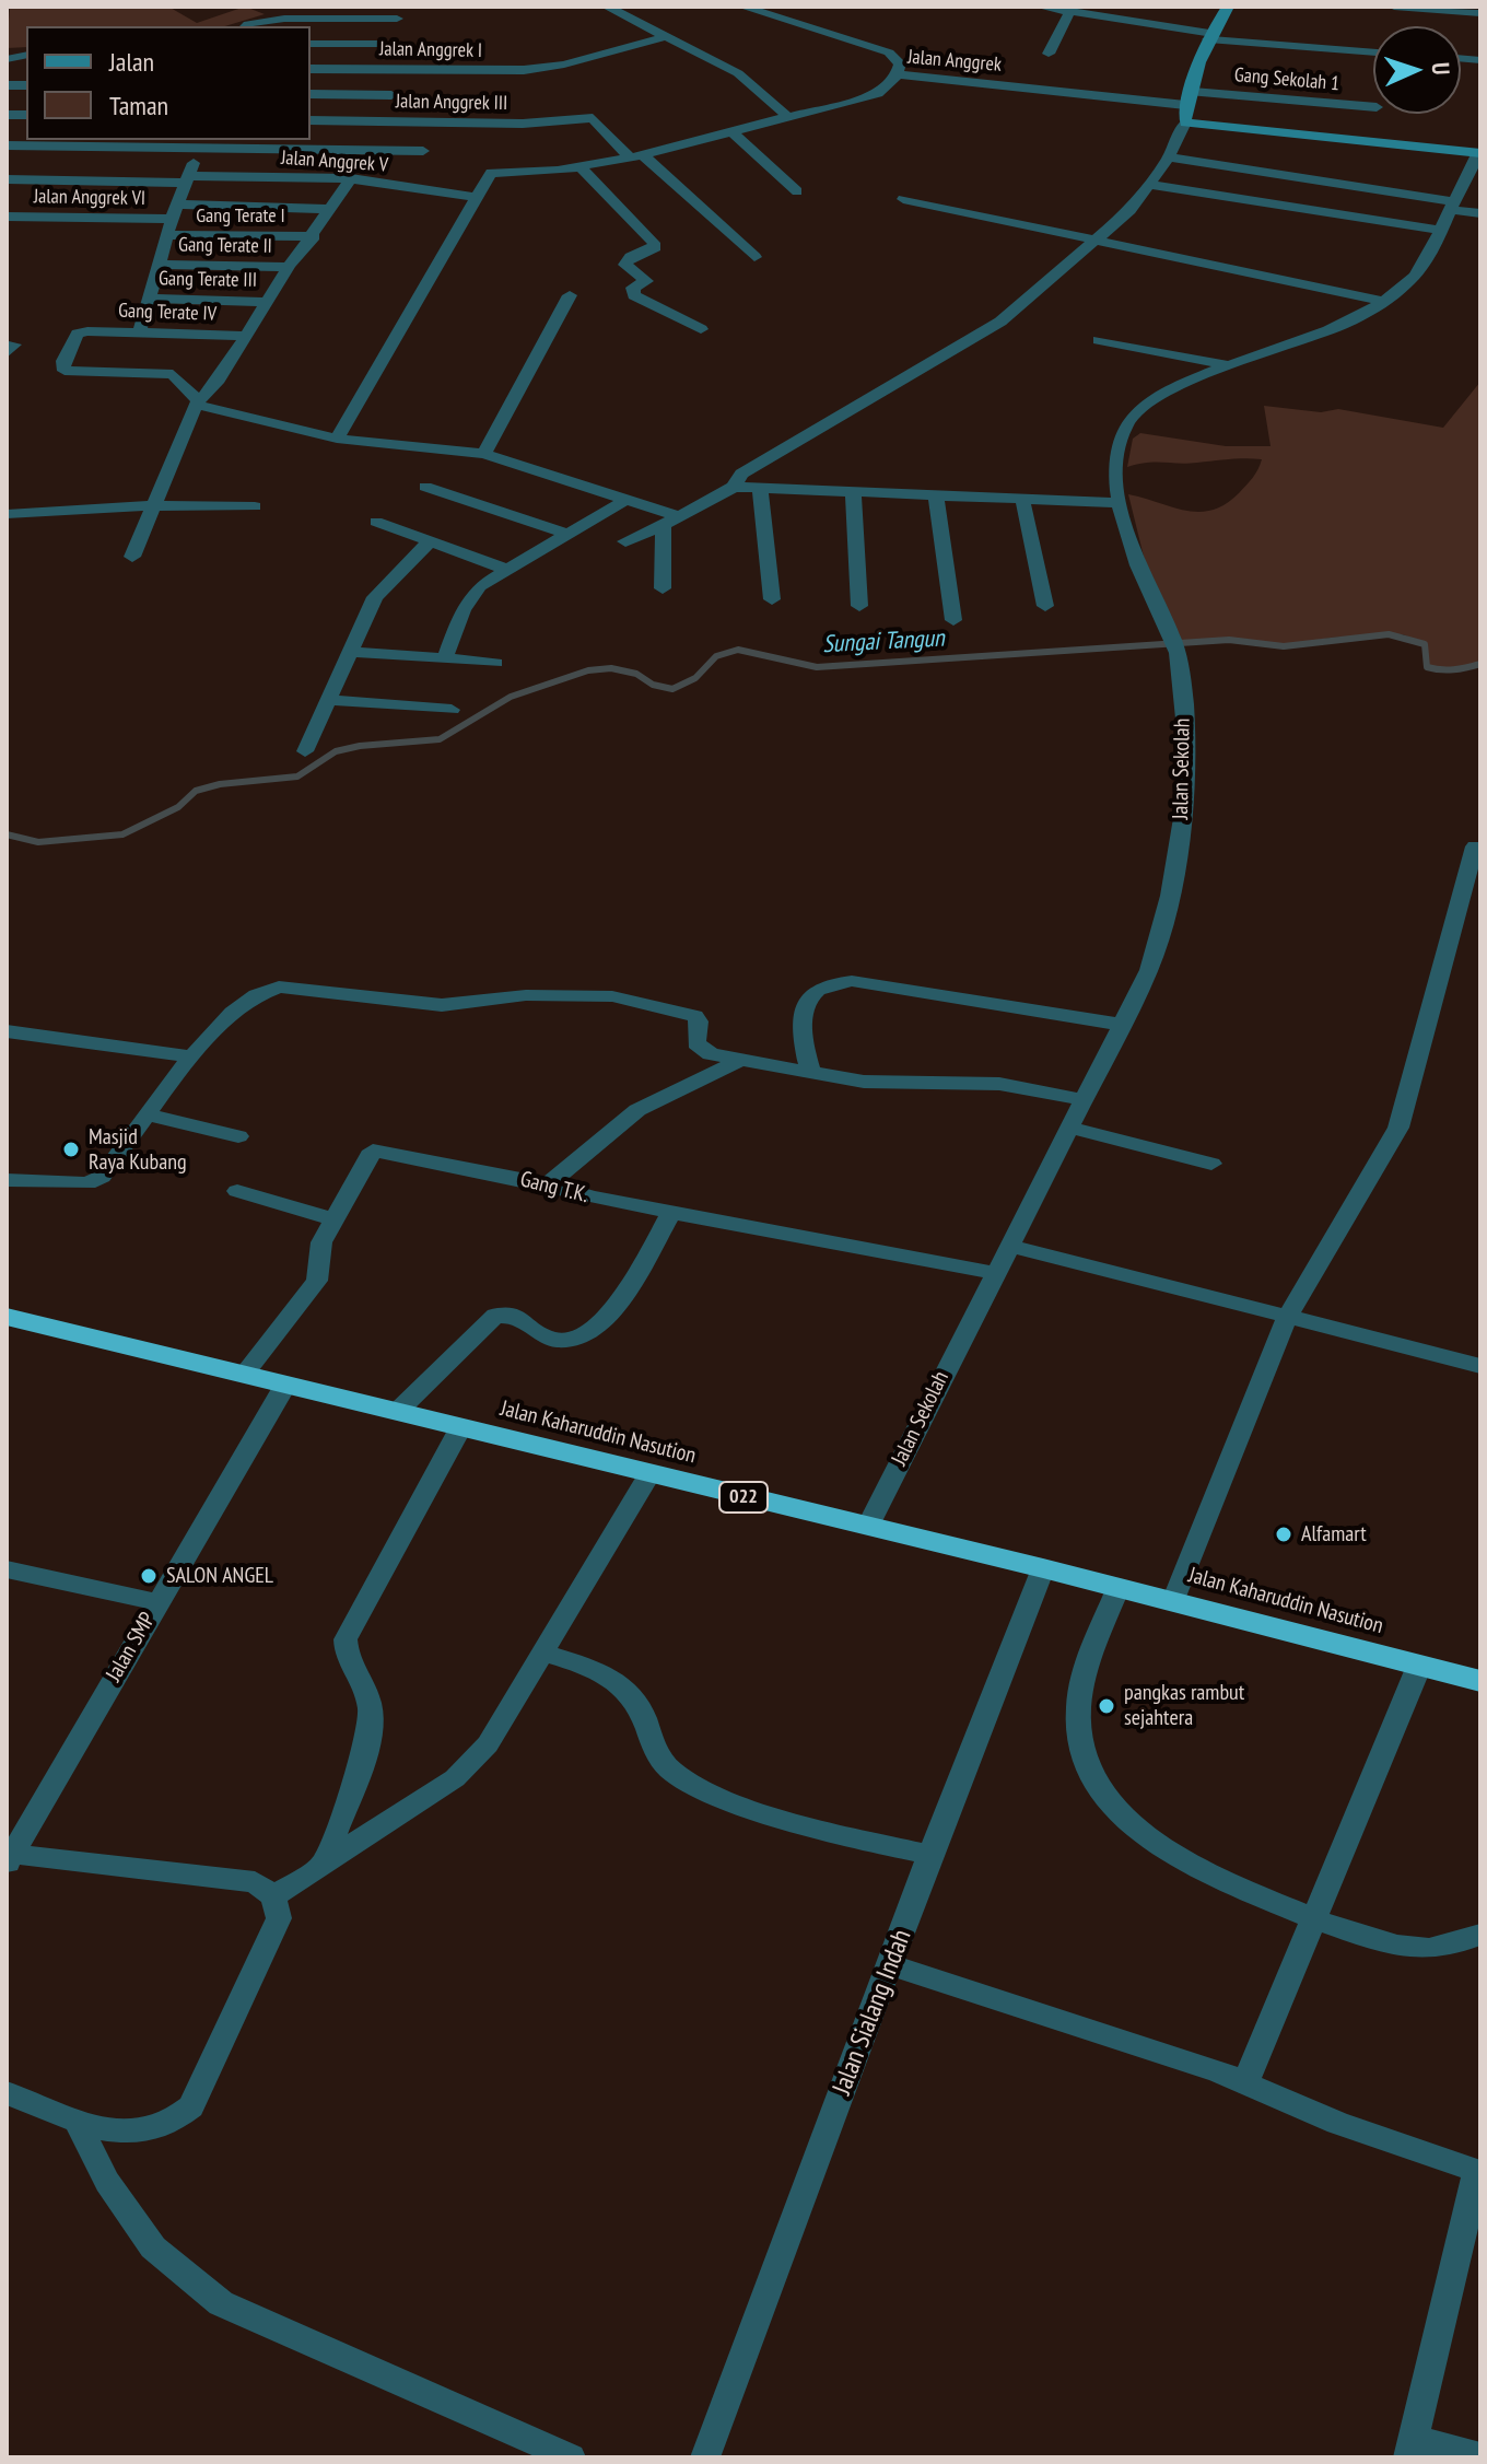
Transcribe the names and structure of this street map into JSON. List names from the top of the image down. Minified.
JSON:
{"streets":{"highway":["Jalan Kaharuddin Nasution","022"],"street":["Jalan Anggrek I","Jalan Anggrek","Gang Sekolah 1","Jalan Anggrek III","Jalan Anggrek V","Jalan Anggrek VI","Gang Terate I","Gang Terate II","Gang Terate III","Gang Terate IV","Jalan Sekolah","Gang T.K.","Jalan SMP","Jalan Sialang Indah"]},"crossings":[["Jalan Anggrek","Gang Sekolah 1"],["Jalan Anggrek","Jalan Anggrek III"],["Jalan Anggrek","Jalan Anggrek V"],["Jalan Sekolah","Gang T.K."],["Jalan Sekolah","Jalan Kaharuddin Nasution"],["Gang T.K.","Jalan Kaharuddin Nasution"],["Jalan Kaharuddin Nasution","Jalan SMP"],["Jalan Kaharuddin Nasution","Jalan Sialang Indah"]],"water":["Sungai Tangun"],"places":["Masjid Raya Kubang","Alfamart","SALON ANGEL","pangkas rambut sejahtera"],"legend":["Jalan","Taman"],"north":"right"}
